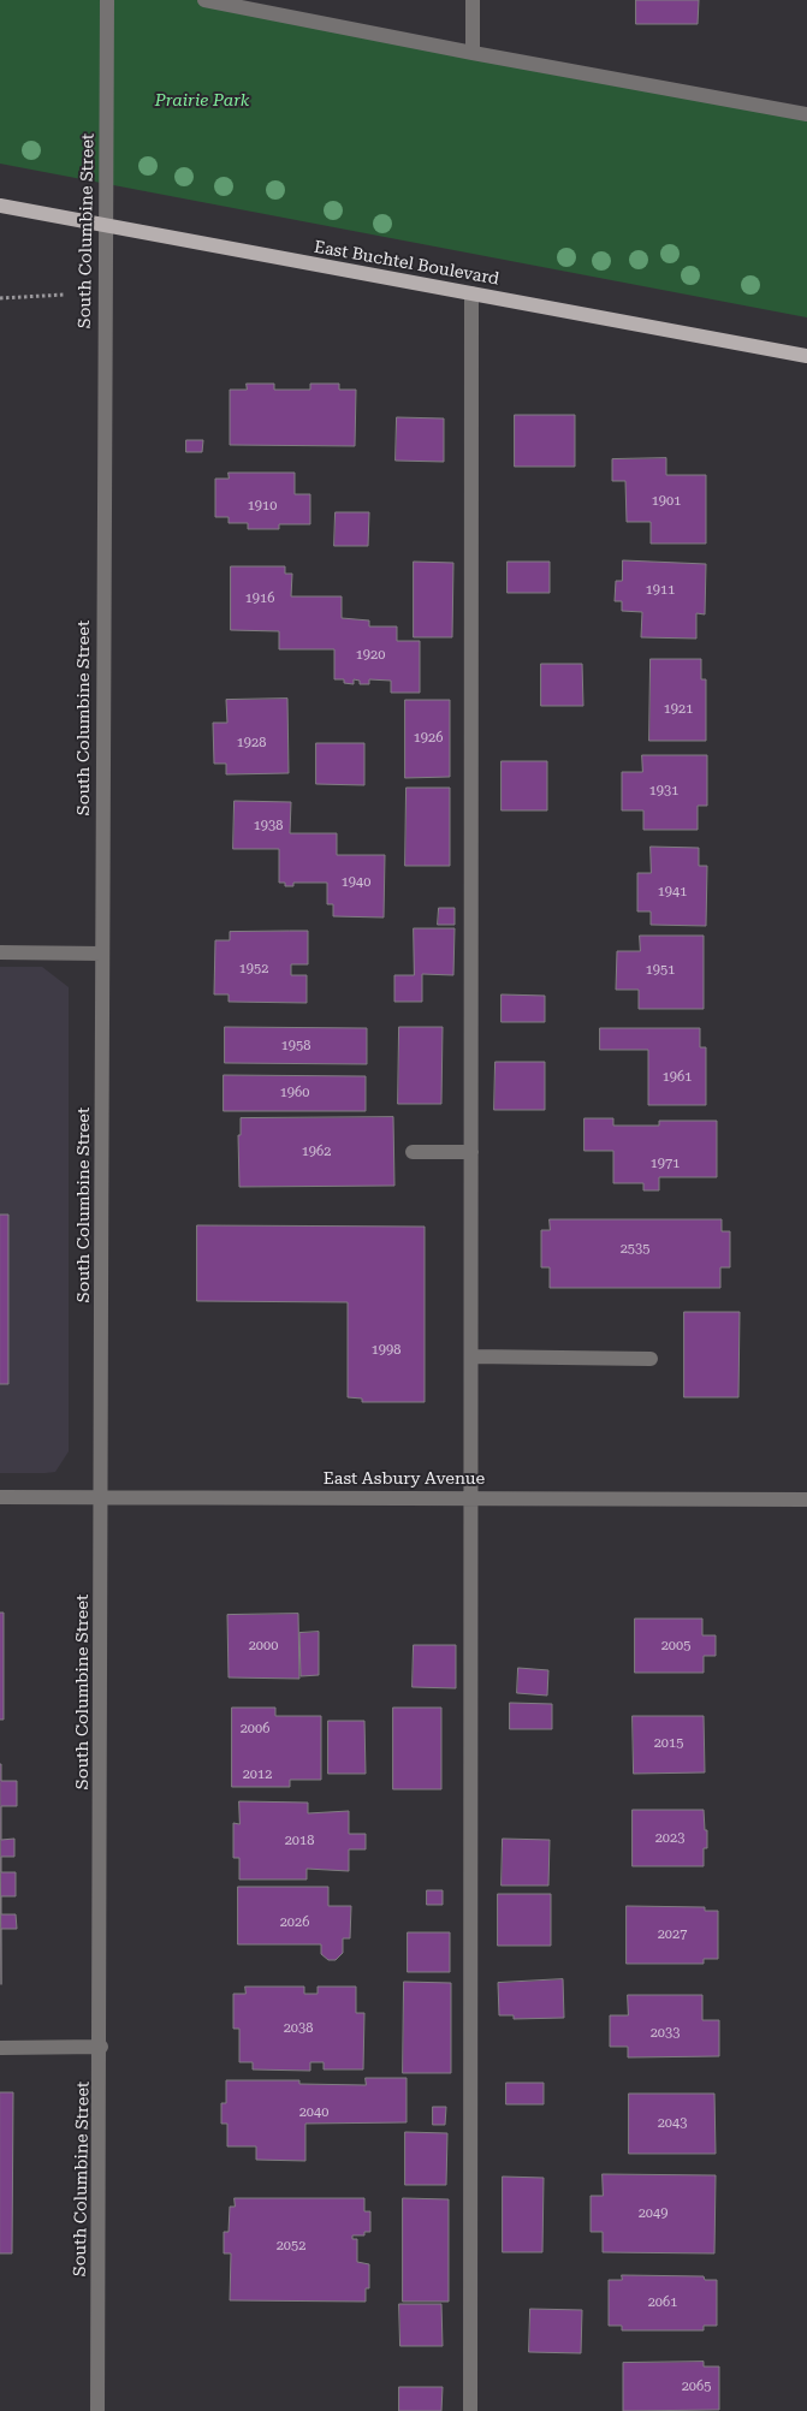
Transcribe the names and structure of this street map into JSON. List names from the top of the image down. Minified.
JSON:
{"streets":{"main road":["East Buchtel Boulevard"],"street":["South Columbine Street","East Asbury Avenue"]},"crossings":[["South Columbine Street","East Buchtel Boulevard"],["South Columbine Street","East Asbury Avenue"]],"parks":["Prairie Park"],"house_numbers":["1901","1910","1911","1916","1920","1921","1926","1928","1931","1938","1940","1941","1952","1951","1958","1961","1960","1962","1971","2535","1998","2000","2005","2006","2015","2012","2023","2018","2026","2027","2038","2033","2040","2043","2049","2052","2061","2065"]}
